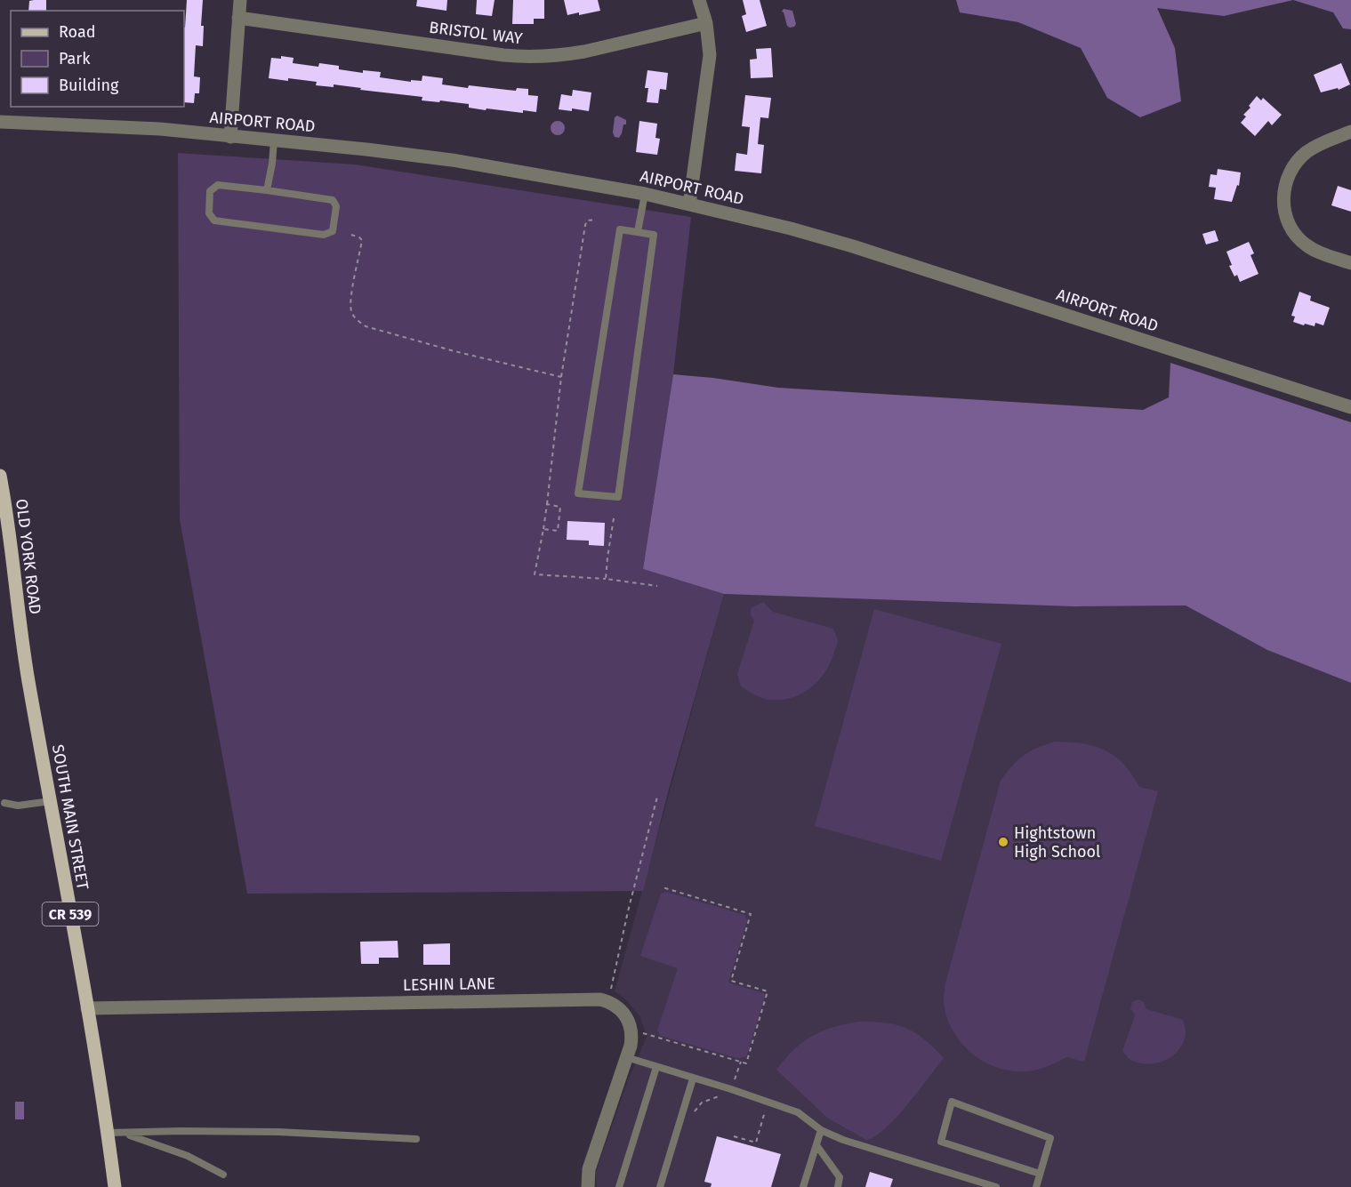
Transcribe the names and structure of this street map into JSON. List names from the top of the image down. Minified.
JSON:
{"streets":{"main road":["OLD YORK ROAD","SOUTH MAIN STREET","CR 539"],"street":["BRISTOL WAY","AIRPORT ROAD","LESHIN LANE"]},"crossings":[["OLD YORK ROAD","SOUTH MAIN STREET"],["SOUTH MAIN STREET","LESHIN LANE"]],"places":["Hightstown High School"],"legend":["Road","Park","Building"]}
